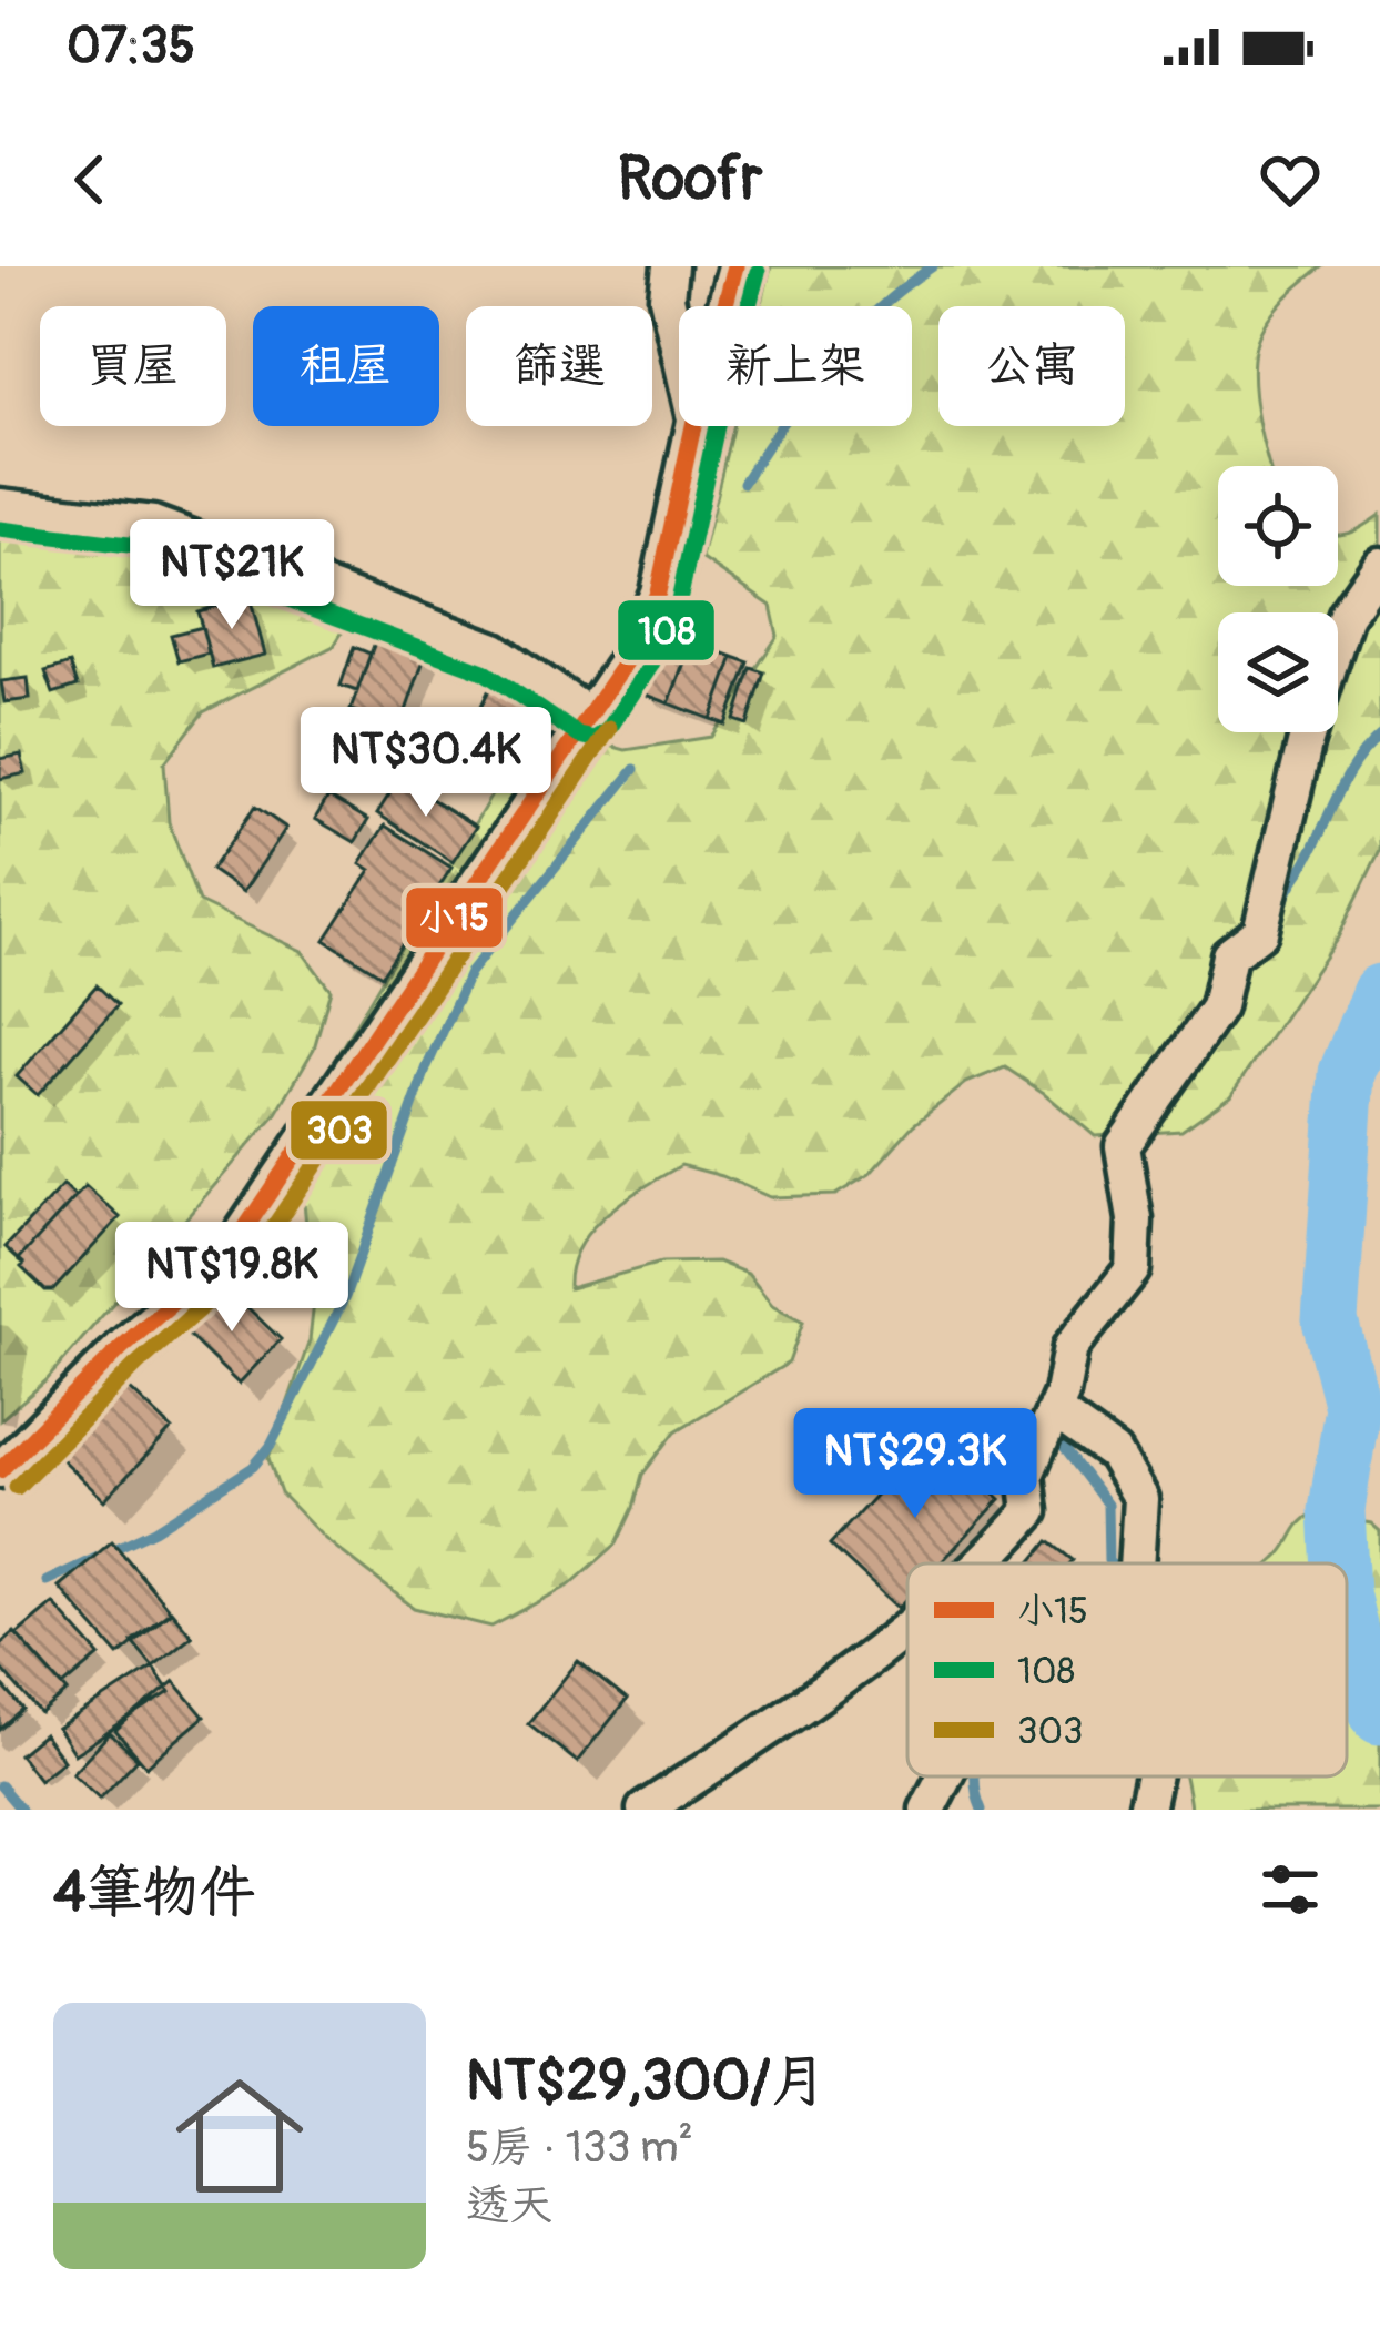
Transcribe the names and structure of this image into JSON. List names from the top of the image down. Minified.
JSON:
{"lines":["transit line 小15","transit line 108","transit line 303"],"legend":["小15","108","303"],"page":{"status":"07:35","header":"Roofr","chip":["買屋","租屋","篩選","新上架","公寓"],"price":["NT$21K","NT$30.4K","NT$19.8K","NT$29.3K"],"heading":"4筆物件","list":[{"name":"NT$29,300/月","note":"5房 · 133 m² · 透天"}]}}
